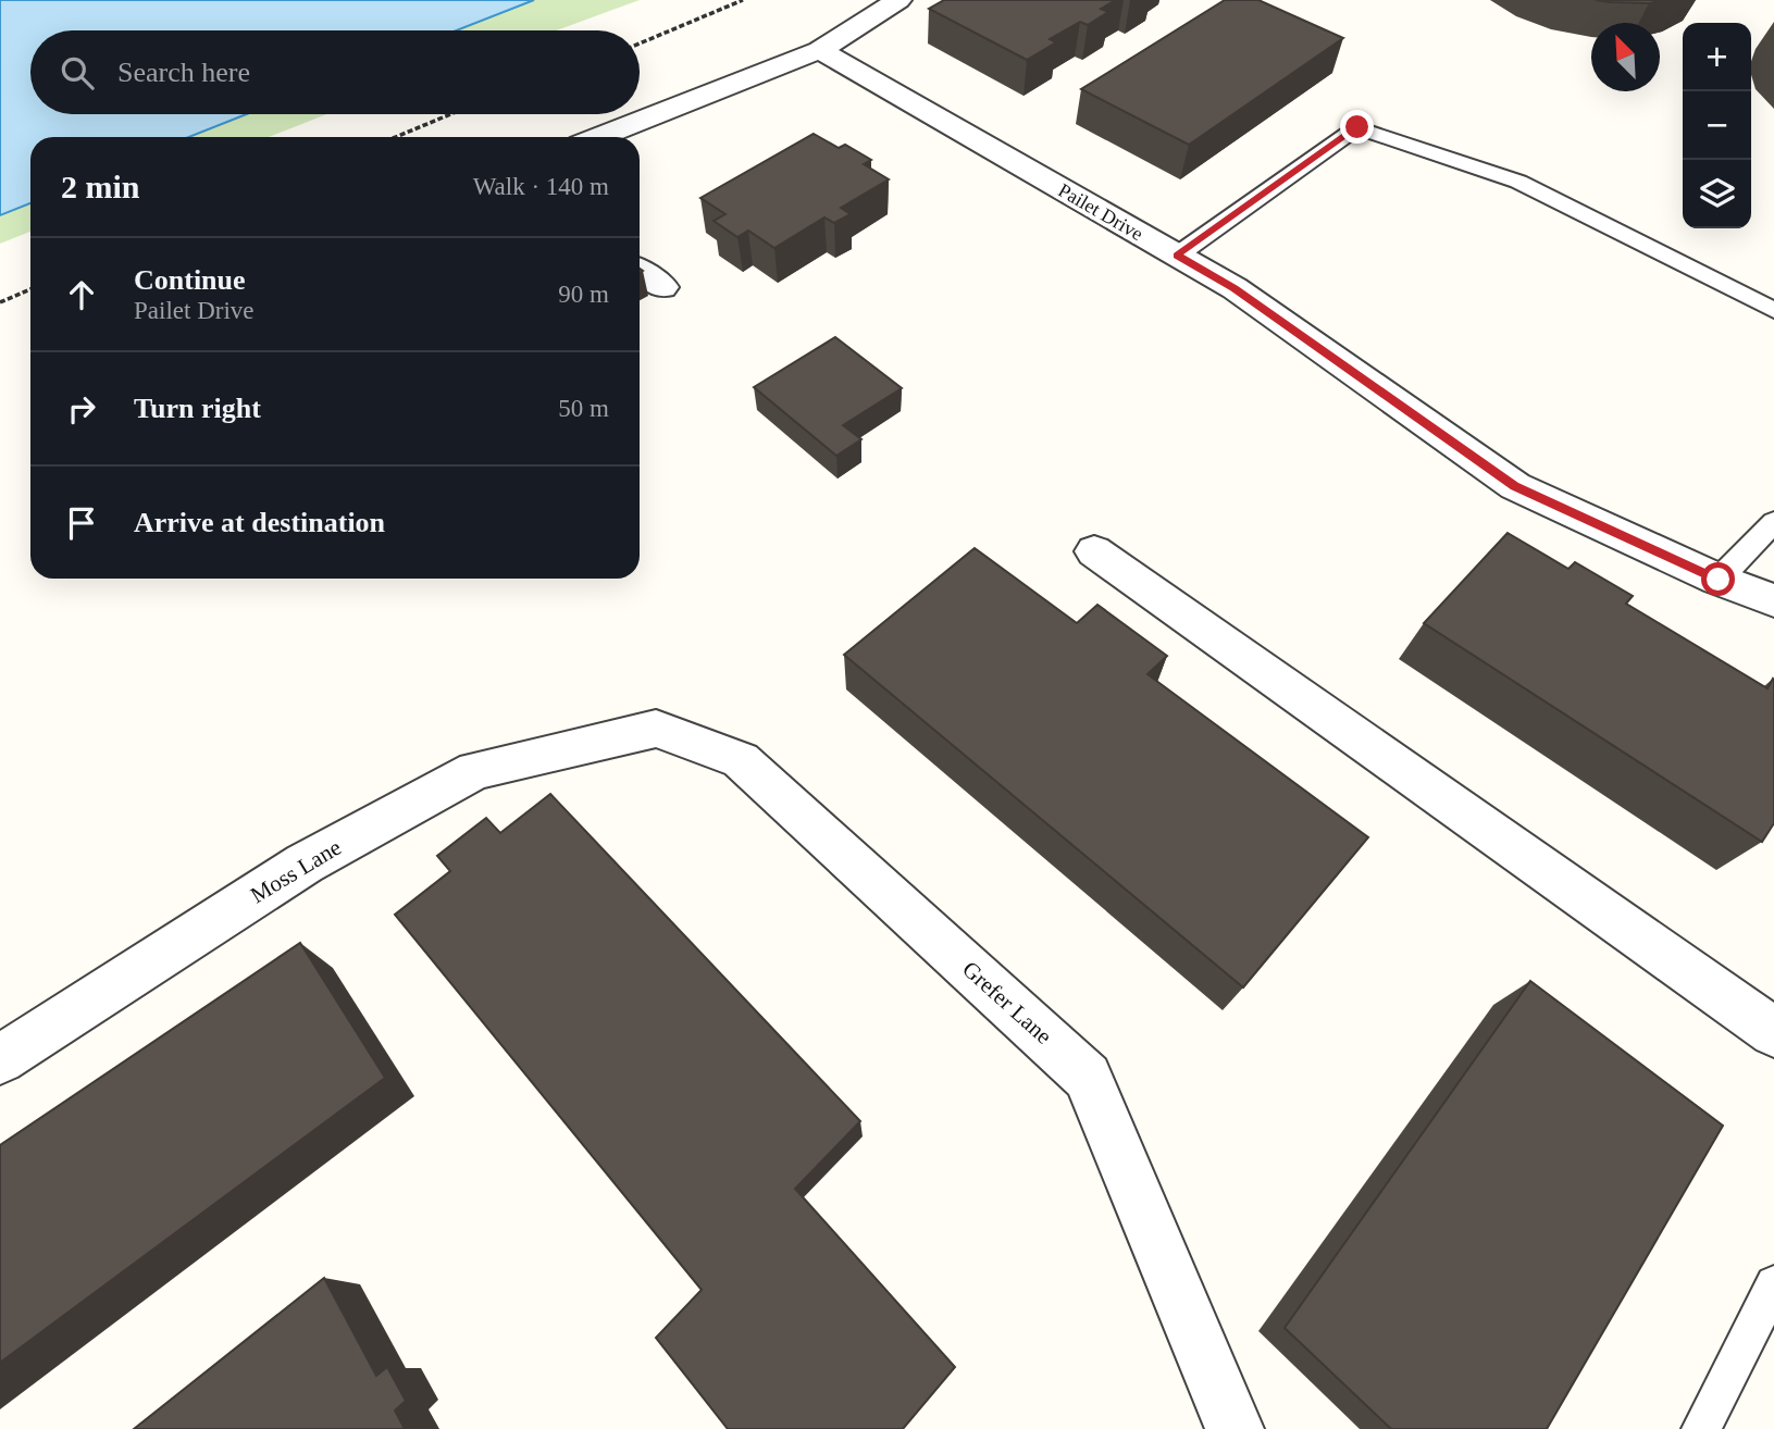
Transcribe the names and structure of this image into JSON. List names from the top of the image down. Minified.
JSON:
{"streets":{"street":["Pailet Drive","Moss Lane","Grefer Lane"]},"crossings":[["Moss Lane","Grefer Lane"]],"north":"top left","page":{"map_buttons":["+","−"],"search":"Search here","heading":["2 min","Walk · 140 m"],"list":[["Continue","Pailet Drive","90 m"],["Turn right","50 m"],"Arrive at destination"]}}
